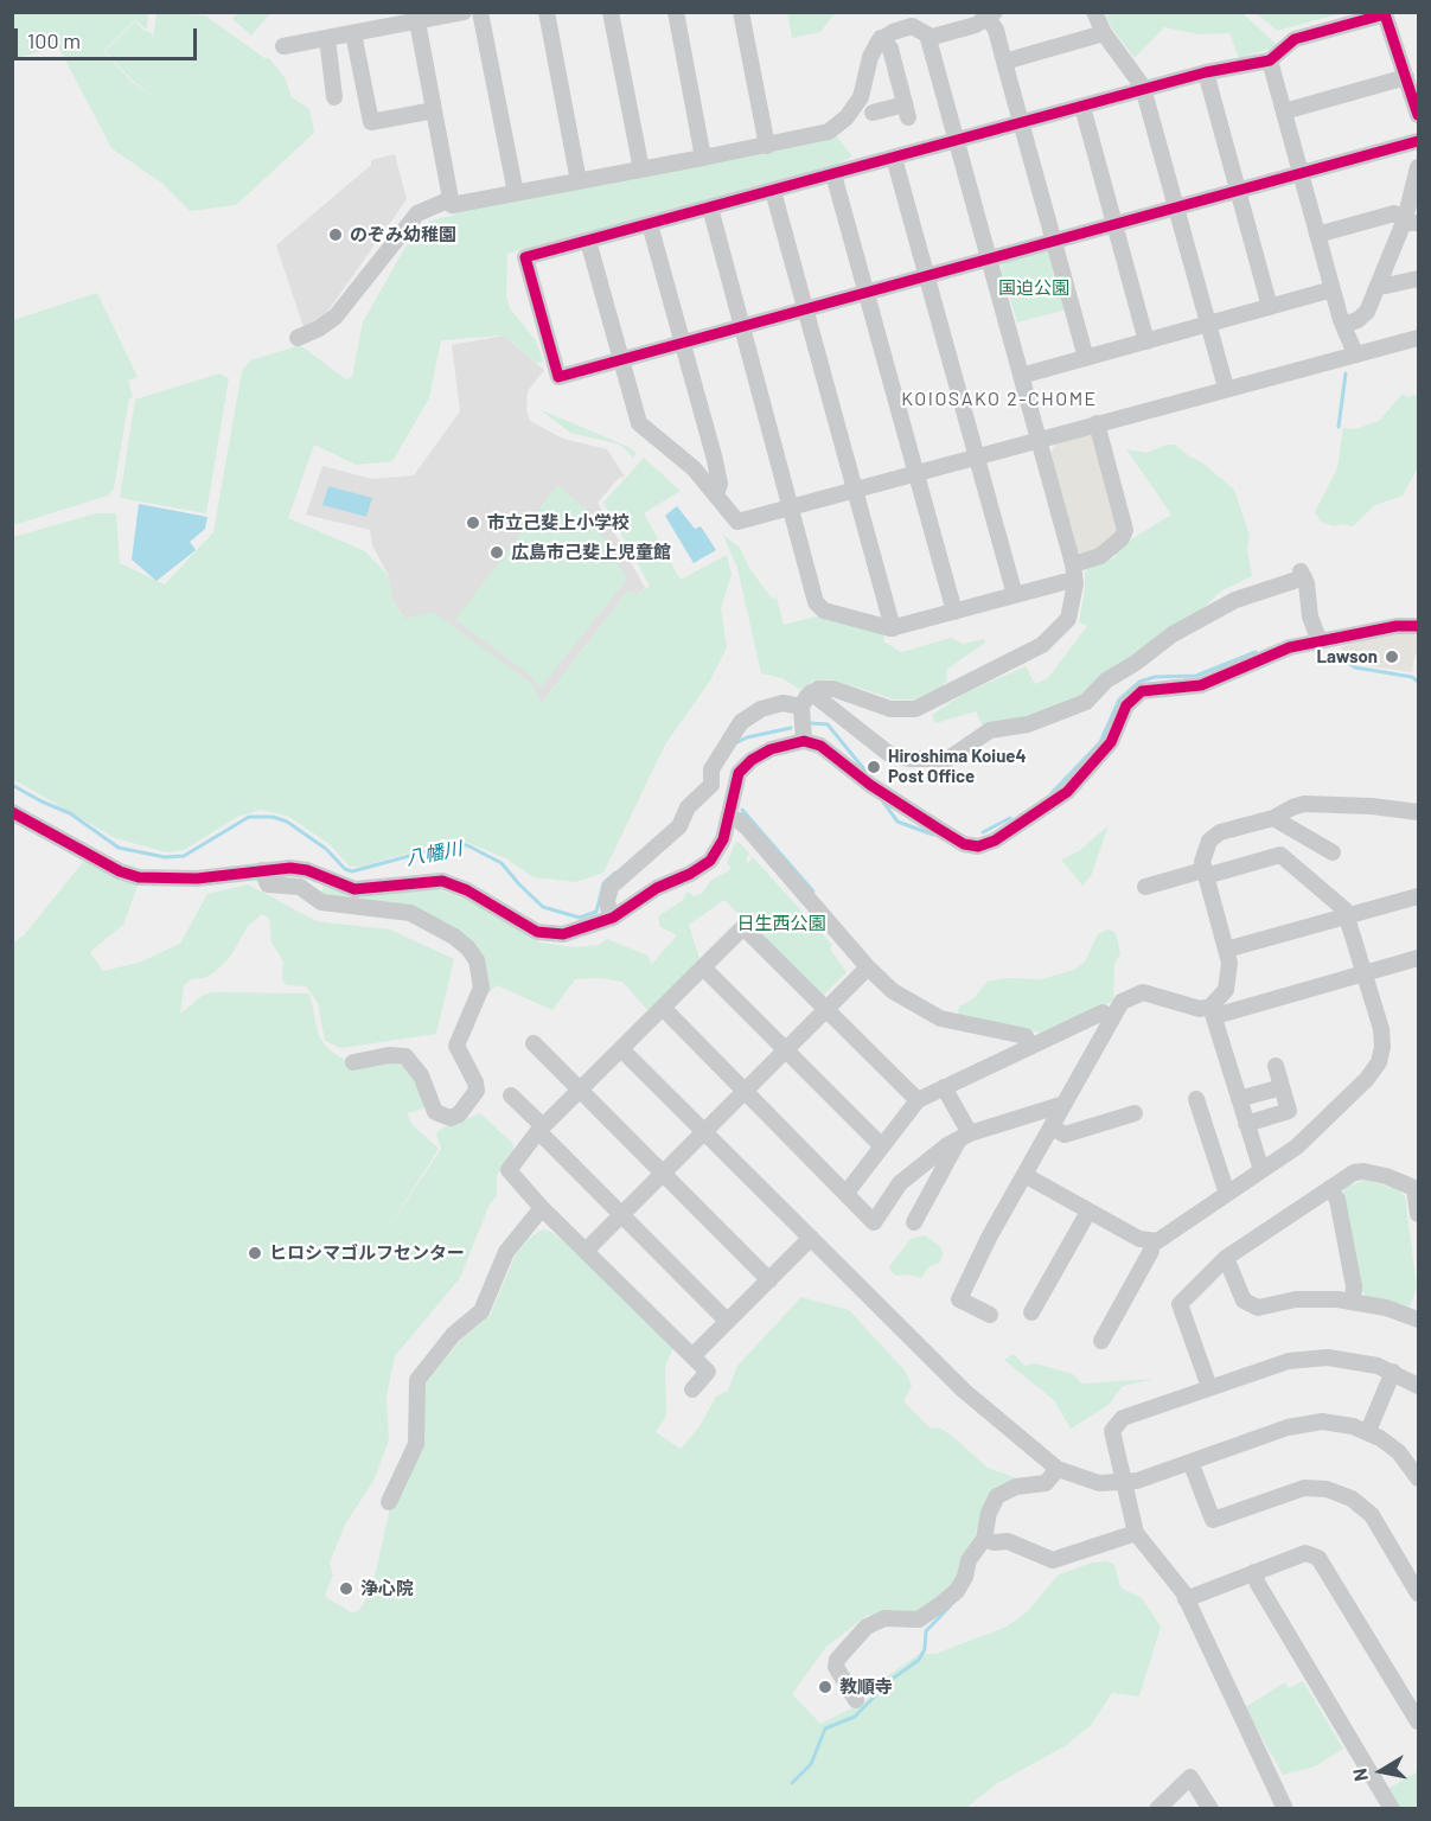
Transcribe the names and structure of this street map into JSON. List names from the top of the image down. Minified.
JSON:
{"districts":["KOIOSAKO 2-CHOME"],"water":["八幡川"],"parks":["国迫公園","日生西公園"],"places":["のぞみ幼稚園","市立己斐上小学校","広島市己斐上児童館","Lawson","Hiroshima Koiue4 Post Office","ヒロシマゴルフセンター","浄心院","教順寺"],"scale_bar":"100 m","north":"left"}
